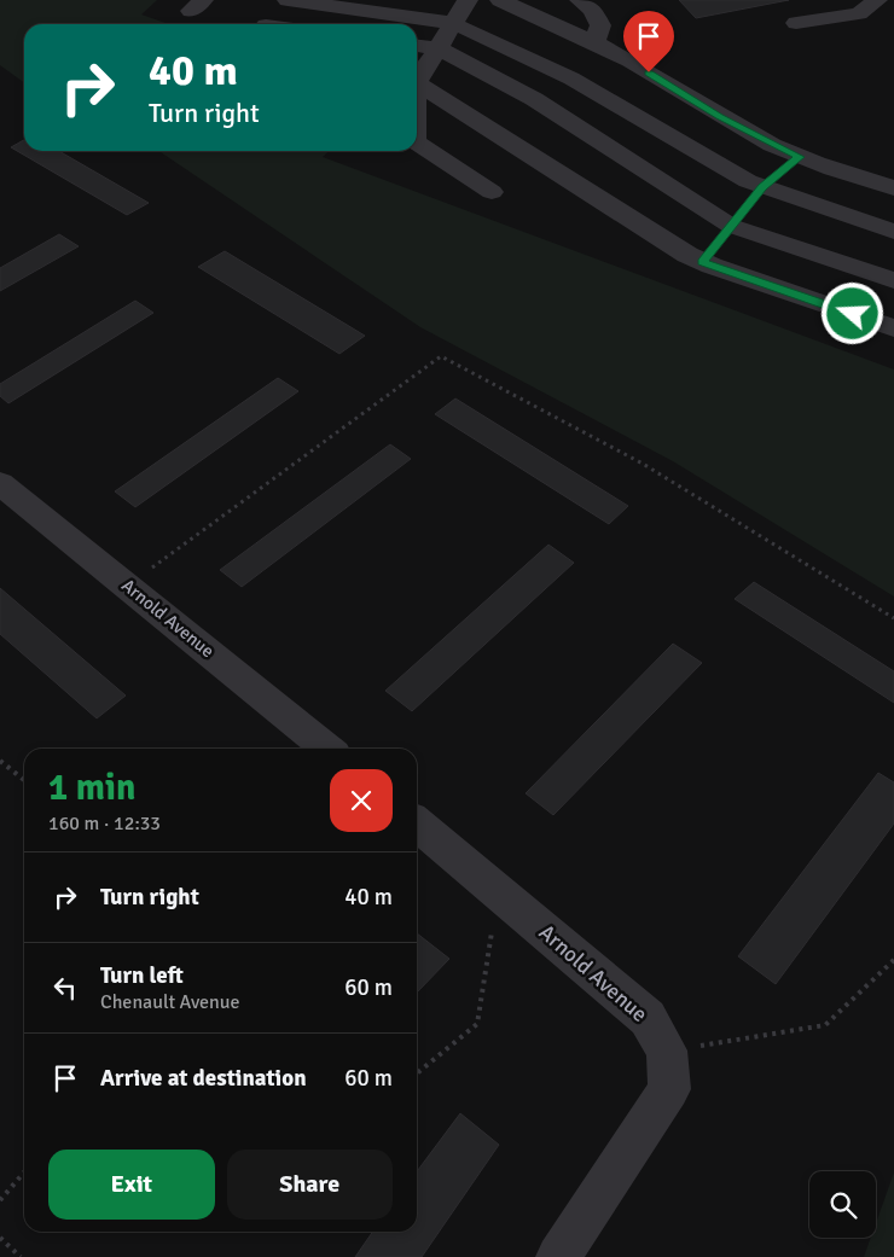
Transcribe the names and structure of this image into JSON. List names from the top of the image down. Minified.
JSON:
{"streets":{"street":["Arnold Avenue"]},"page":{"turn":["40 m","Turn right"],"heading":["1 min","160 m · 12:33"],"list":[{"name":"Turn right","value":"40 m"},{"name":"Turn left","note":"Chenault Avenue","value":"60 m"},{"name":"Arrive at destination","value":"60 m"}],"buttons":["Exit","Share"]}}
